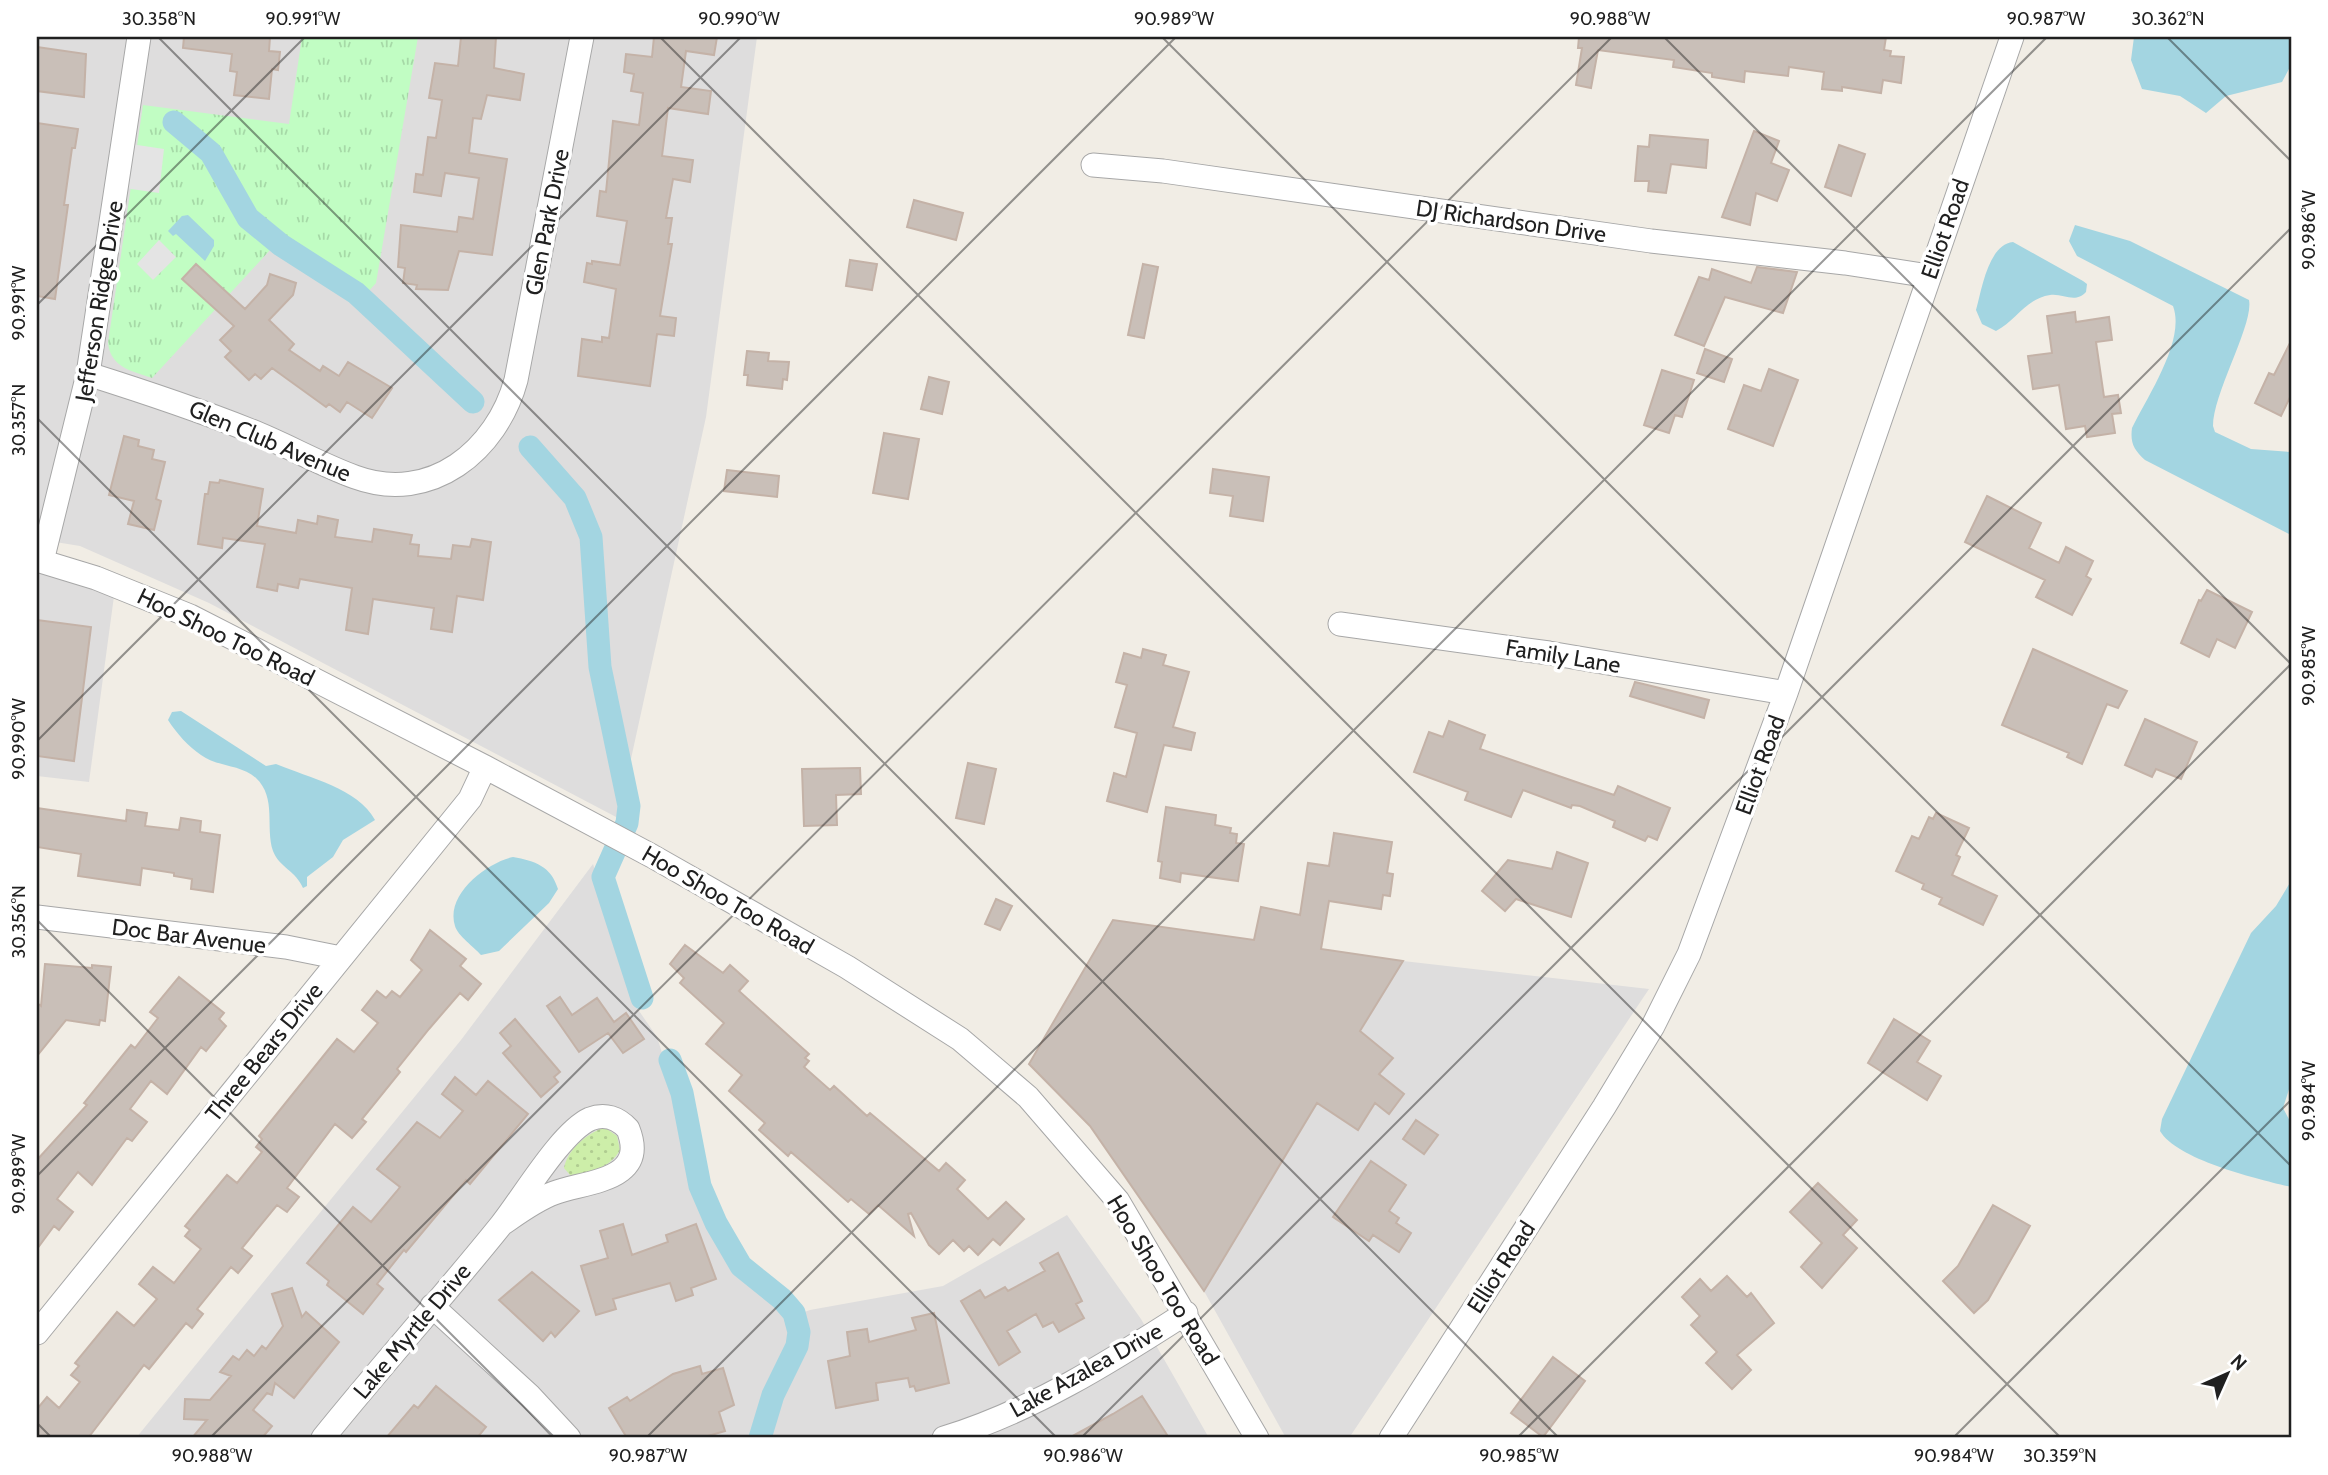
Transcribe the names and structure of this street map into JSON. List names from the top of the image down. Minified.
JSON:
{"streets":{"street":["DJ Richardson Drive","Glen Park Drive","Elliot Road","Jefferson Ridge Drive","Glen Club Avenue","Hoo Shoo Too Road","Family Lane","Doc Bar Avenue","Three Bears Drive","Lake Myrtle Drive","Lake Azalea Drive"]},"crossings":[["DJ Richardson Drive","Elliot Road"],["Glen Park Drive","Glen Club Avenue"],["Elliot Road","Family Lane"],["Jefferson Ridge Drive","Glen Club Avenue"],["Jefferson Ridge Drive","Hoo Shoo Too Road"],["Hoo Shoo Too Road","Three Bears Drive"],["Hoo Shoo Too Road","Lake Azalea Drive"],["Doc Bar Avenue","Three Bears Drive"]],"north":"top right","coordinates":["30.358°N","90.991°W","90.990°W","90.989°W","90.988°W","90.987°W","30.362°N","90.986°W","30.357°N","90.985°W","30.356°N","90.984°W","30.359°N"]}
